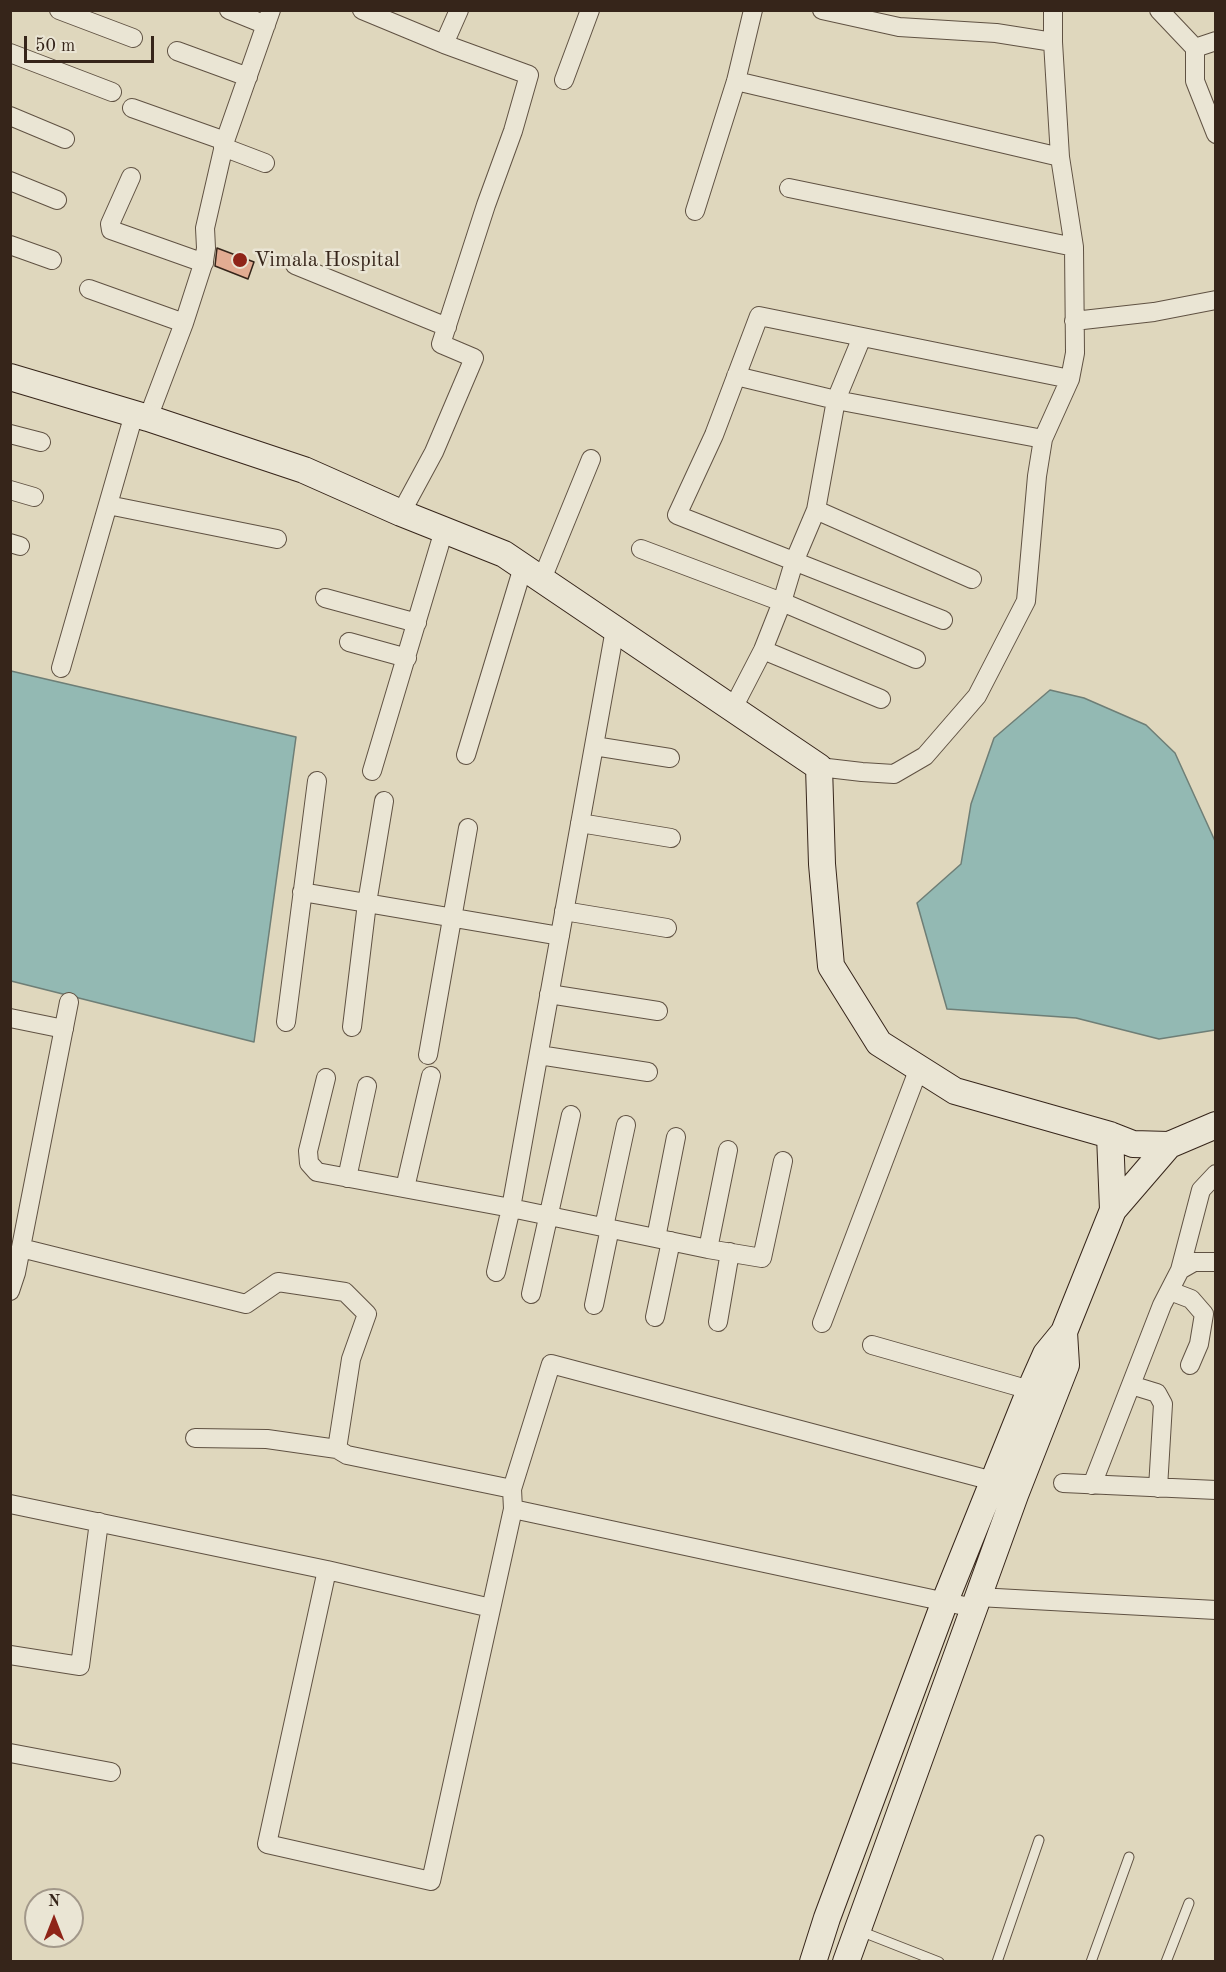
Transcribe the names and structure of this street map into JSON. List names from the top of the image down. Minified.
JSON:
{"places":["Vimala Hospital"],"scale_bar":"50 m","north":"top"}
